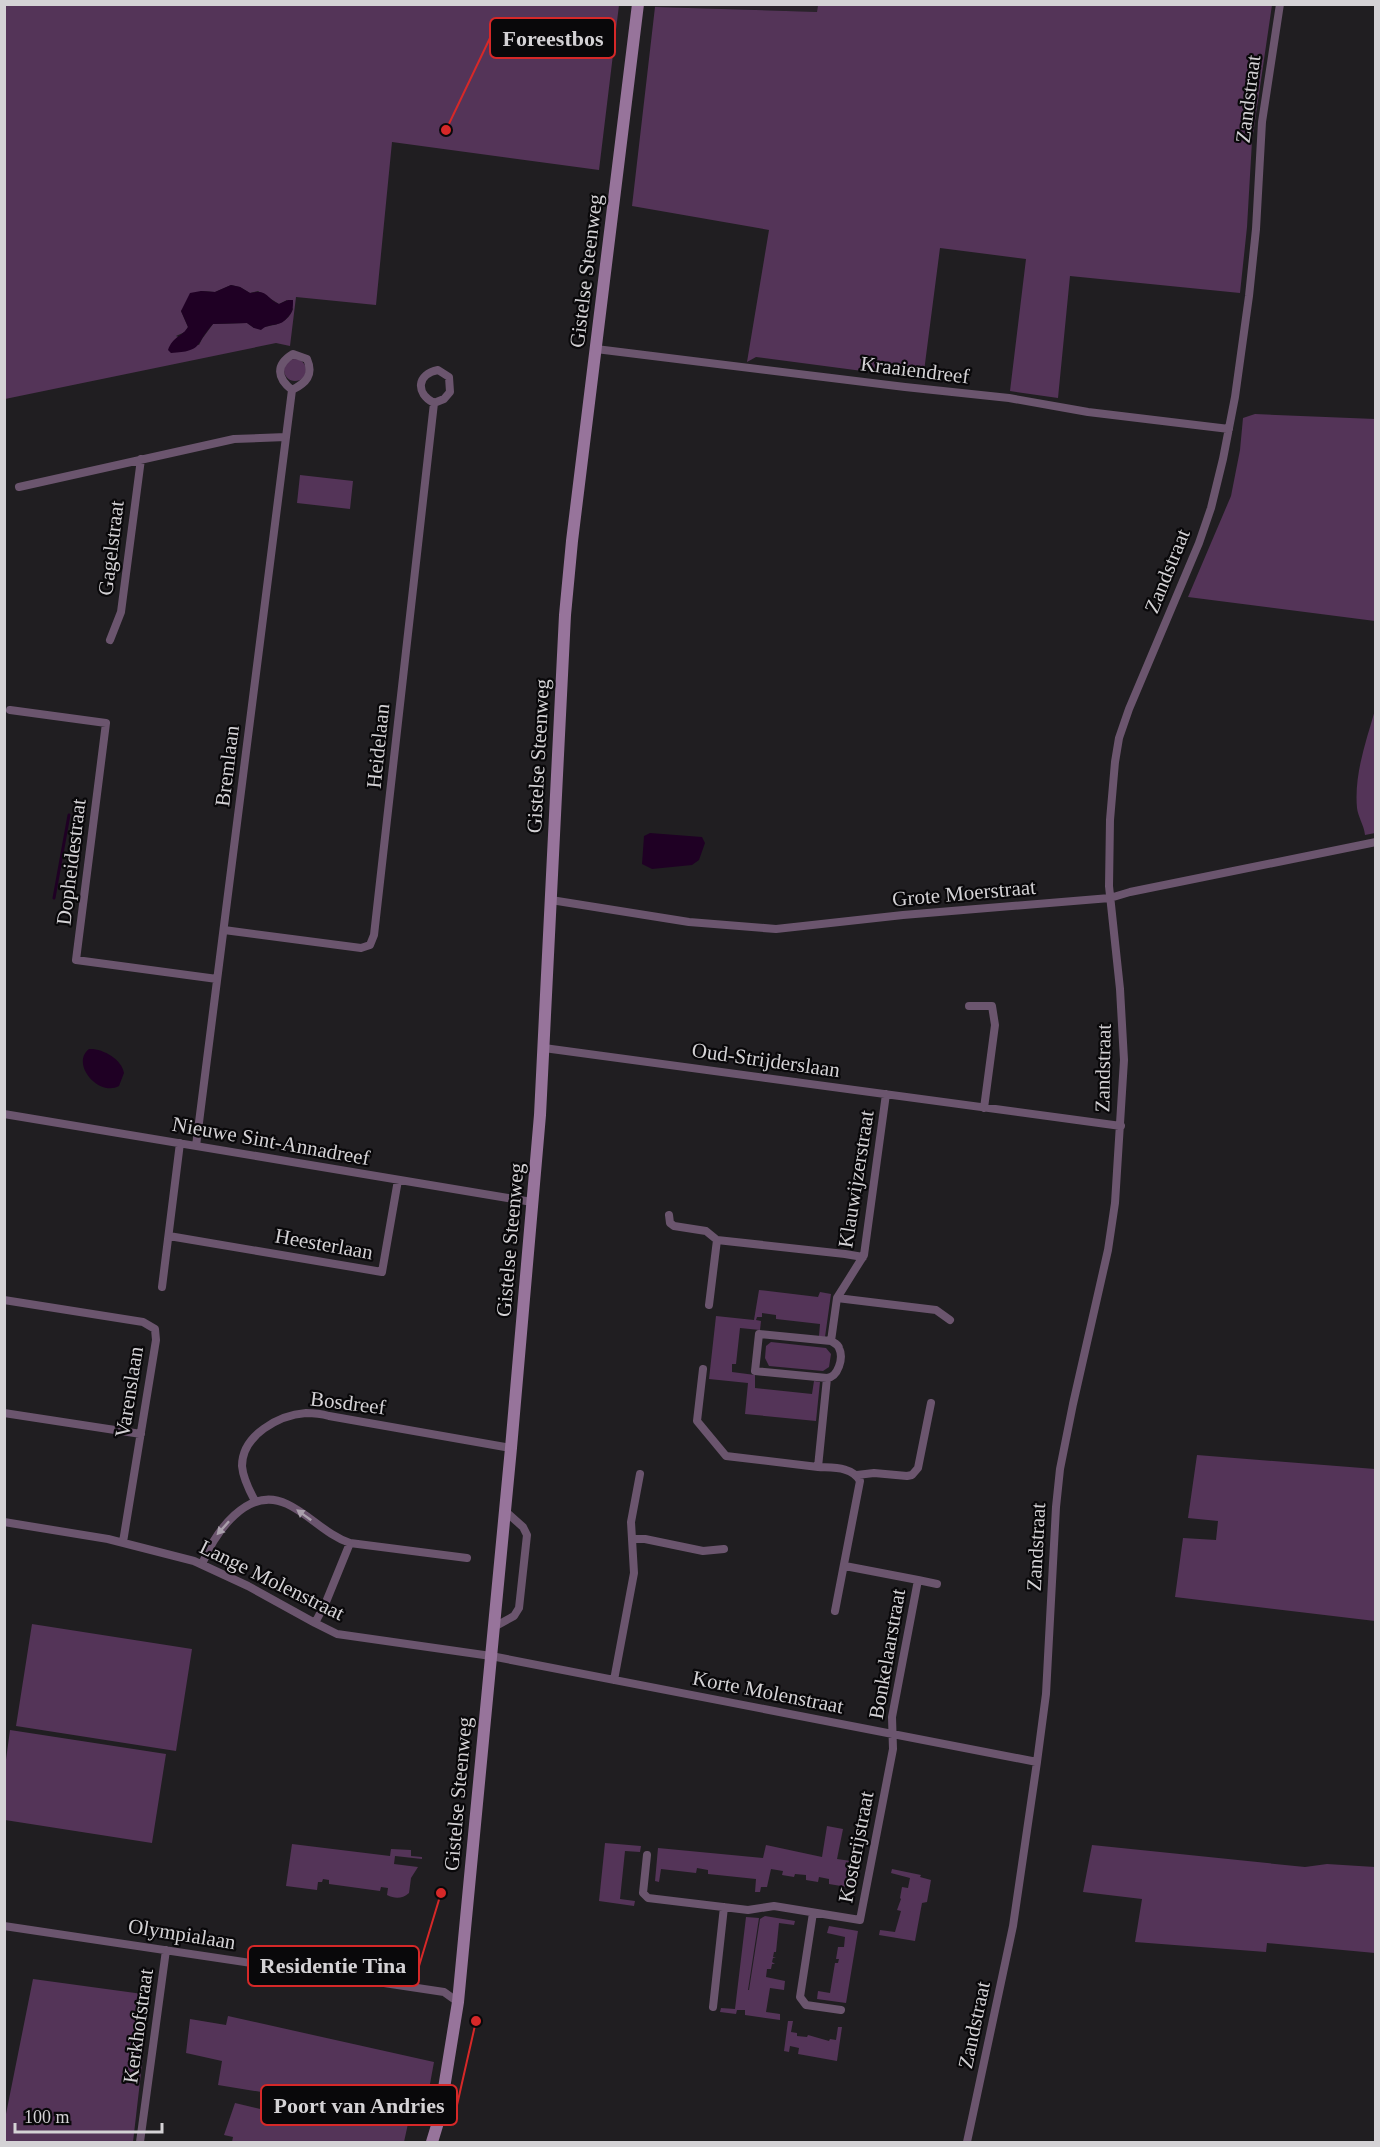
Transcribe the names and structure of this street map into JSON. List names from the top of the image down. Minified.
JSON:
{"streets":{"main road":["Gistelse Steenweg"],"street":["Zandstraat","Kraaiendreef","Gagelstraat","Heidelaan","Bremlaan","Dopheidestraat","Grote Moerstraat","Oud-Strijderslaan","Nieuwe Sint-Annadreef","Klauwijzerstraat","Heesterlaan","Varenslaan","Bosdreef","Lange Molenstraat","Bonkelaarstraat","Korte Molenstraat","Kosterijstraat","Olympialaan","Kerkhofstraat"]},"crossings":[["Zandstraat","Kraaiendreef"],["Zandstraat","Grote Moerstraat"],["Zandstraat","Oud-Strijderslaan"],["Zandstraat","Korte Molenstraat"],["Gistelse Steenweg","Kraaiendreef"],["Gistelse Steenweg","Grote Moerstraat"],["Gistelse Steenweg","Oud-Strijderslaan"],["Gistelse Steenweg","Nieuwe Sint-Annadreef"],["Gistelse Steenweg","Bosdreef"],["Gistelse Steenweg","Lange Molenstraat"],["Gistelse Steenweg","Korte Molenstraat"],["Gistelse Steenweg","Olympialaan"],["Gagelstraat","Bremlaan"],["Heidelaan","Bremlaan"],["Bremlaan","Dopheidestraat"],["Bremlaan","Nieuwe Sint-Annadreef"],["Oud-Strijderslaan","Klauwijzerstraat"],["Nieuwe Sint-Annadreef","Heesterlaan"],["Varenslaan","Lange Molenstraat"],["Lange Molenstraat","Korte Molenstraat"],["Bonkelaarstraat","Korte Molenstraat"],["Bonkelaarstraat","Kosterijstraat"],["Korte Molenstraat","Kosterijstraat"],["Olympialaan","Kerkhofstraat"]],"places":["Foreestbos","Residentie Tina","Poort van Andries"],"scale_bar":"100 m"}
